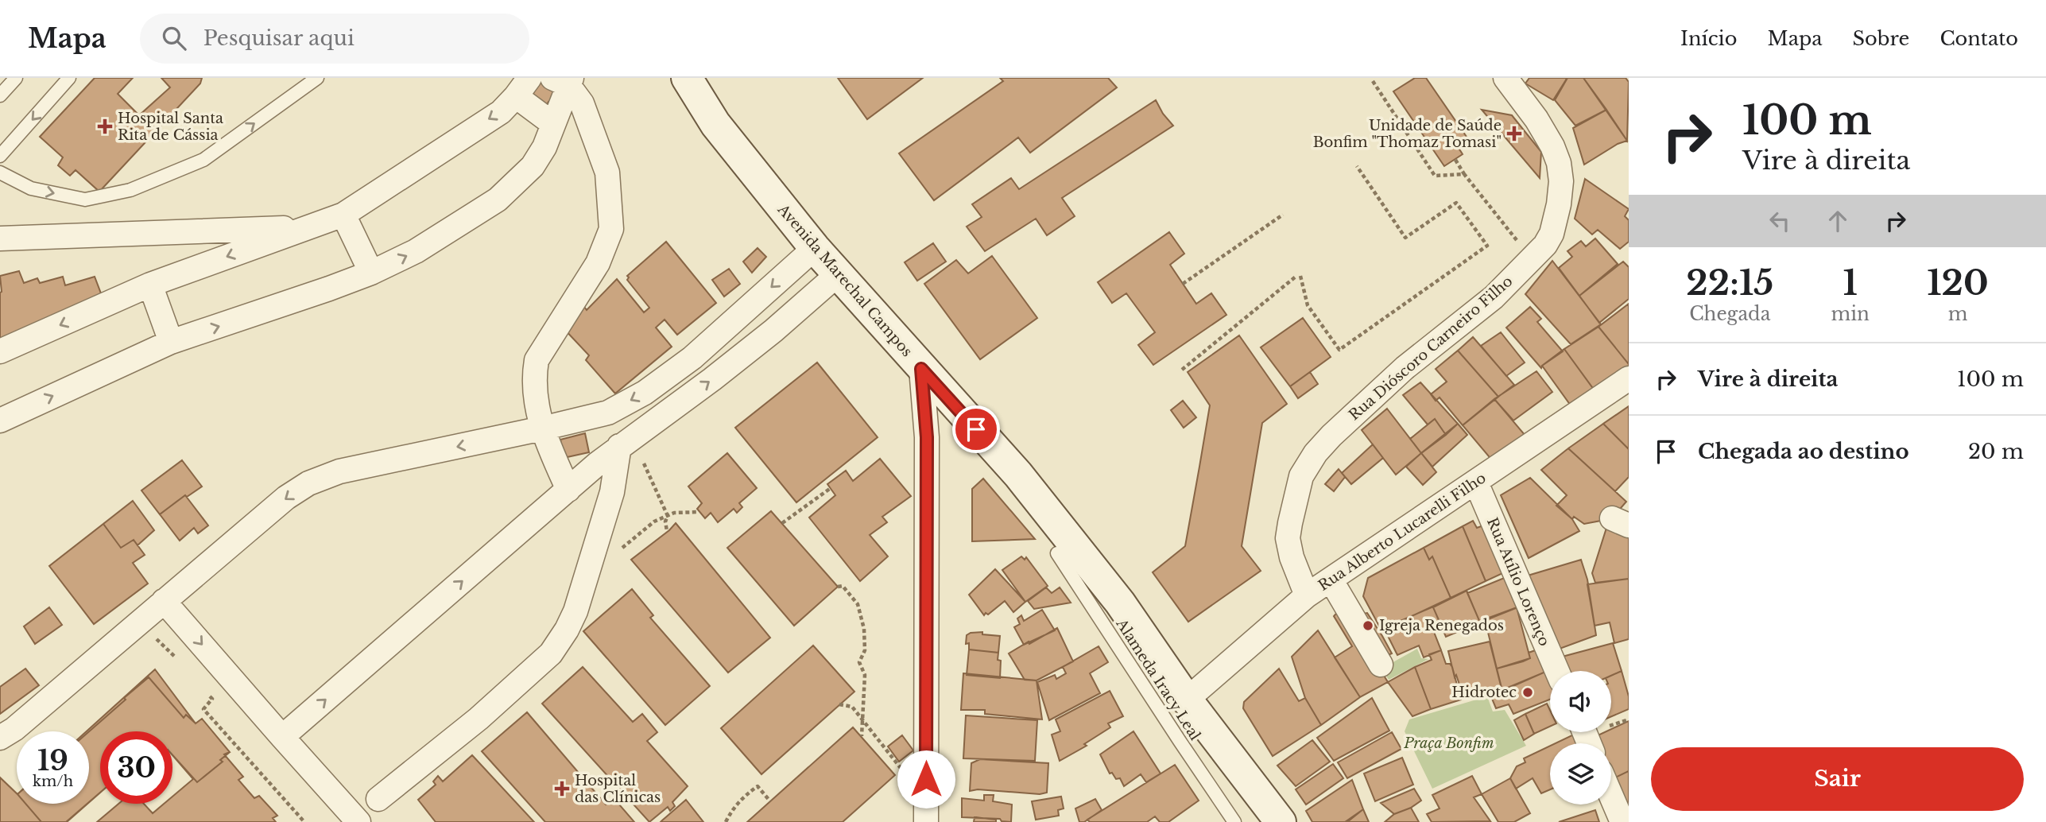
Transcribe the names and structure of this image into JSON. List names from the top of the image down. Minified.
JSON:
{"streets":{"street":["Avenida Marechal Campos","Rua Dióscoro Carneiro Filho","Rua Alberto Lucarelli Filho","Rua Atílio Lorenço"],"lane":["Alameda Iracy Leal"]},"crossings":[["Avenida Marechal Campos","Rua Alberto Lucarelli Filho"],["Rua Dióscoro Carneiro Filho","Rua Alberto Lucarelli Filho"],["Rua Alberto Lucarelli Filho","Rua Atílio Lorenço"]],"parks":["Praça Bonfim"],"places":{"health":["Hospital Santa Rita de Cássia","Unidade de Saúde Bonfim \"Thomaz Tomasi\"","Hospital das Clínicas"],"other":["Igreja Renegados","Hidrotec"]},"page":{"header":"Mapa","search":"Pesquisar aqui","nav":["Início","Mapa","Sobre","Contato"],"turn":["100 m","Vire à direita"],"eta":["22:15","Chegada","1","min","120","m"],"list":[{"name":"Vire à direita","value":"100 m"},{"name":"Chegada ao destino","value":"20 m"}],"speed":"19 km/h","limit":"30","buttons":"Sair"}}
